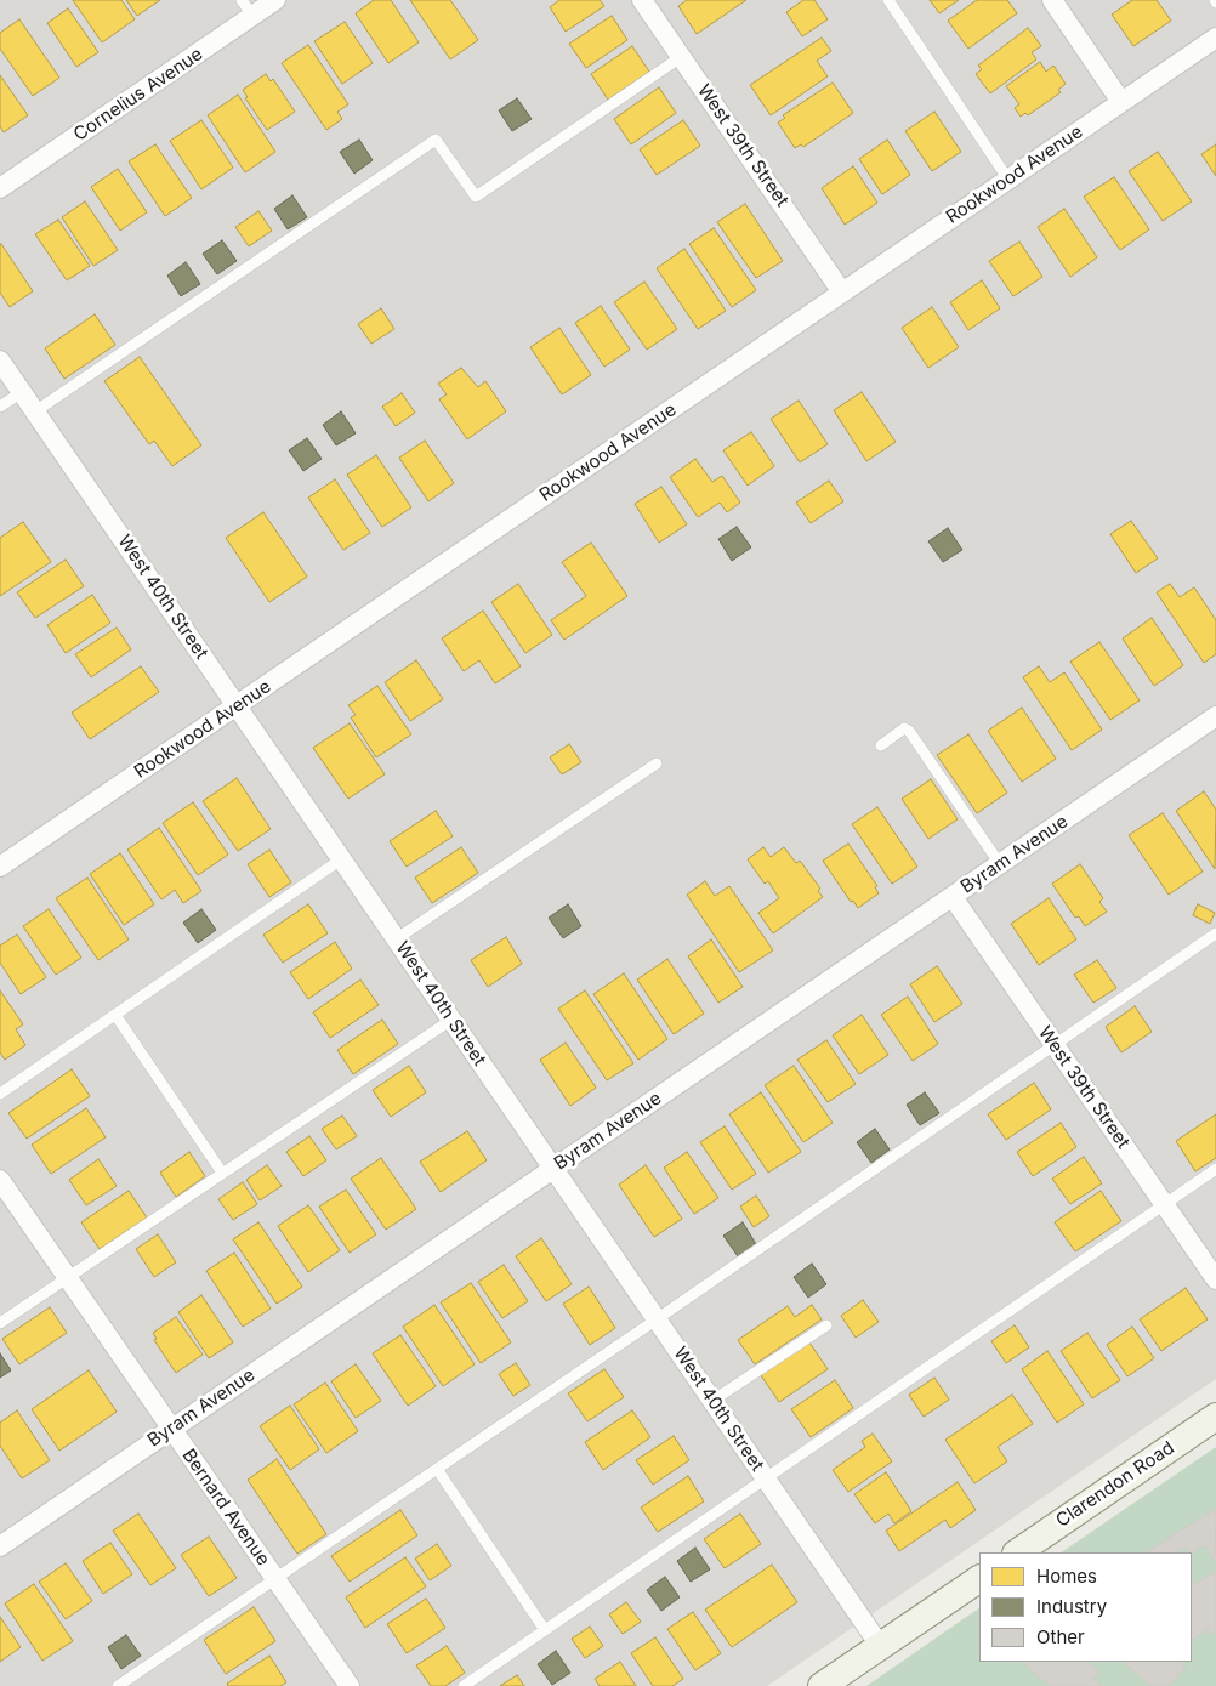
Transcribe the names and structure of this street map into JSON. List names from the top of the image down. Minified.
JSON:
{"streets":{"street":["Cornelius Avenue","West 39th Street","Rookwood Avenue","West 40th Street","Byram Avenue","Clarendon Road","Bernard Avenue"]},"crossings":[["West 39th Street","Rookwood Avenue"],["West 39th Street","Byram Avenue"],["Rookwood Avenue","West 40th Street"],["West 40th Street","Byram Avenue"],["Byram Avenue","Bernard Avenue"]],"legend":["Homes","Industry","Other"]}
